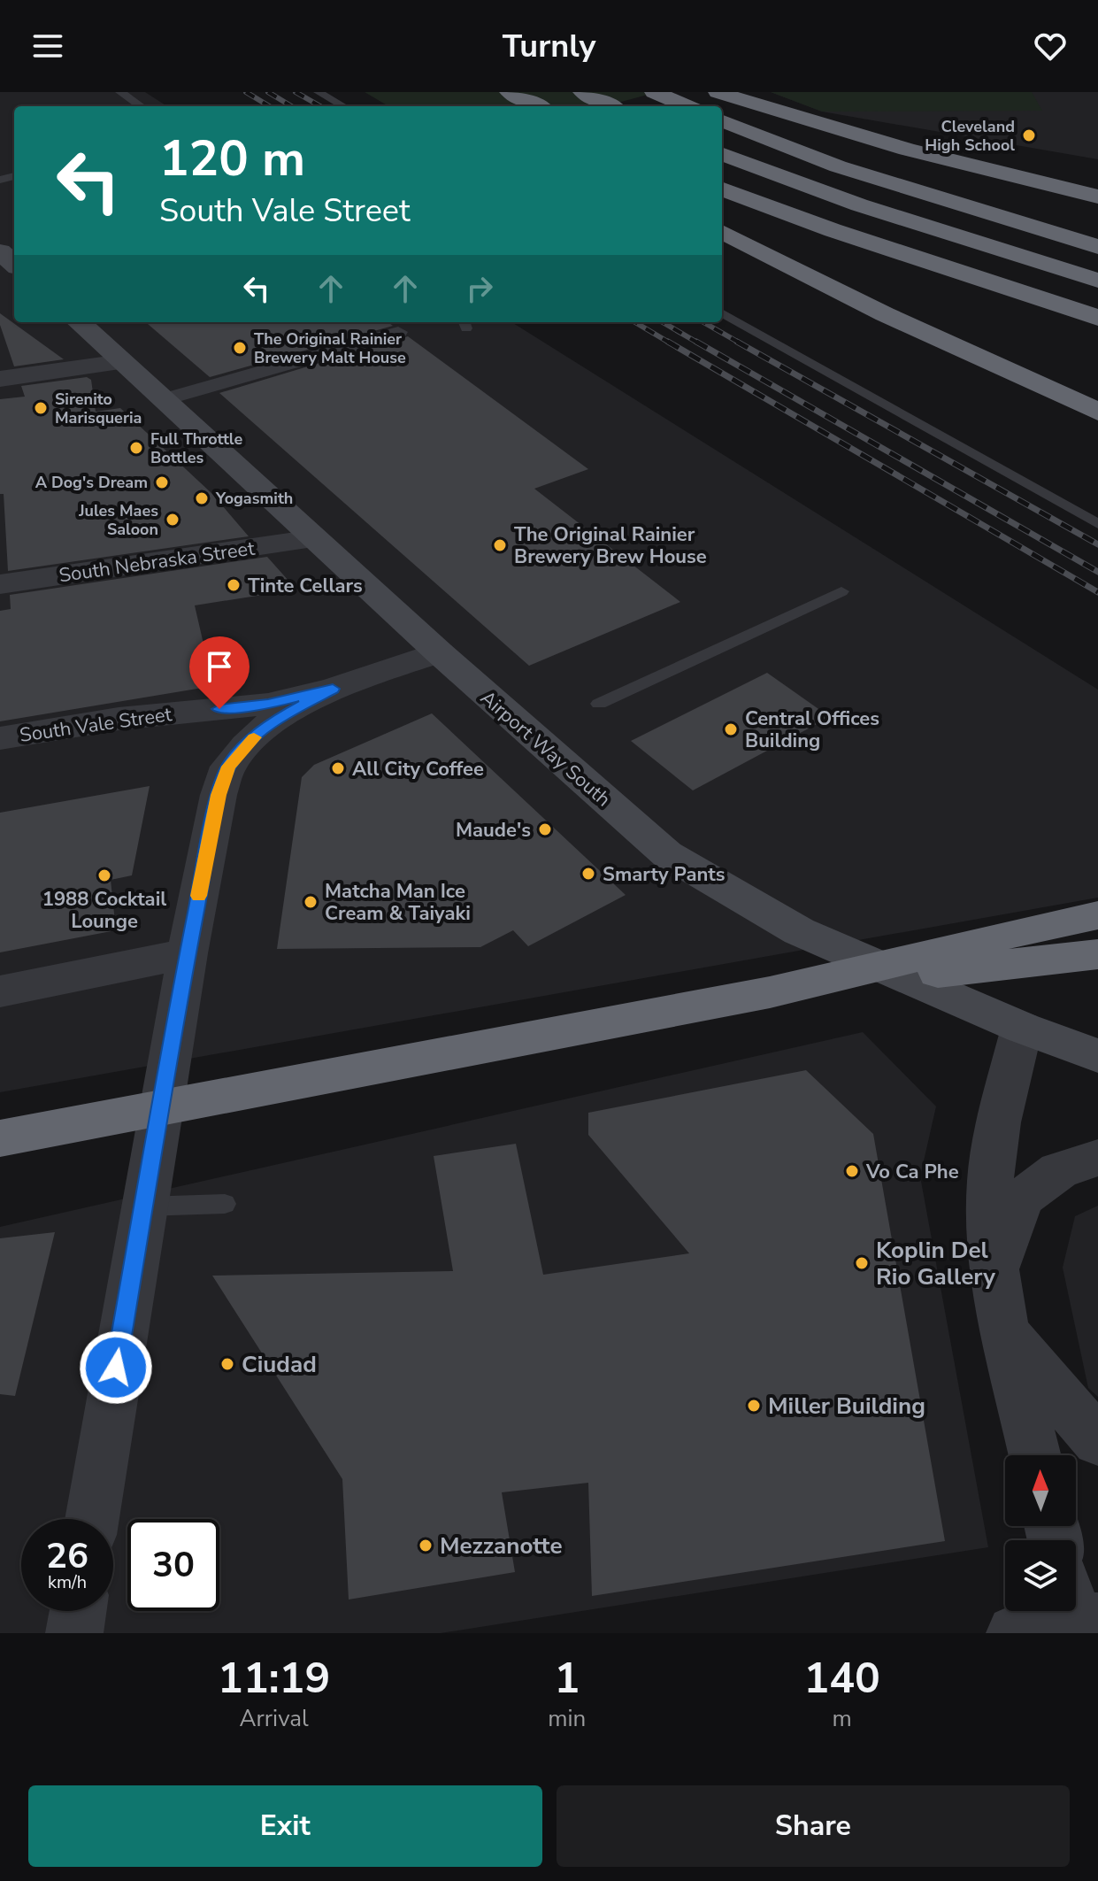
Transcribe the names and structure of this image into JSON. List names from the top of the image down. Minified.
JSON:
{"streets":{"main road":["Airport Way South"],"street":["South Nebraska Street","South Vale Street"]},"crossings":[["South Nebraska Street","Airport Way South"],["South Vale Street","Airport Way South"]],"places":["Cleveland High School","The Original Rainier Brewery Malt House","Sirenito Marisqueria","Full Throttle Bottles","A Dog's Dream","Yogasmith","Jules Maes Saloon","The Original Rainier Brewery Brew House","Tinte Cellars","Central Offices Building","All City Coffee","Maude's","Smarty Pants","1988 Cocktail Lounge","Matcha Man Ice Cream & Taiyaki","Vo Ca Phe","Koplin Del Rio Gallery","Ciudad","Miller Building","Mezzanotte"],"north":"top","page":{"header":"Turnly","turn":["120 m","South Vale Street"],"speed":"26 km/h","limit":"30","eta":["11:19","Arrival","1","min","140","m"],"buttons":["Exit","Share"]}}
